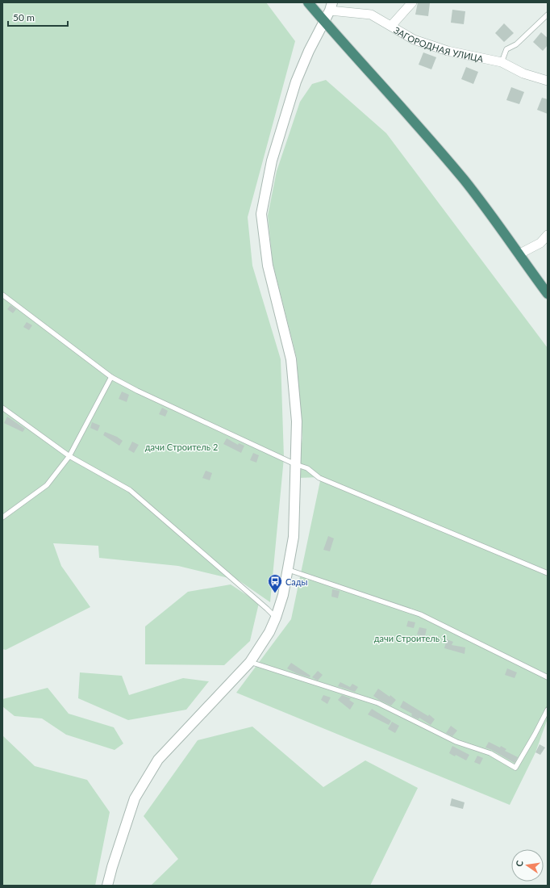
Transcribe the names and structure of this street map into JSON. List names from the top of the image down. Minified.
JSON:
{"streets":{"street":["ЗАГОРОДНАЯ УЛИЦА"]},"parks":["дачи Строитель 2","дачи Строитель 1"],"places":{"bus stop":["Сады"]},"scale_bar":"50 m","north":"left"}
